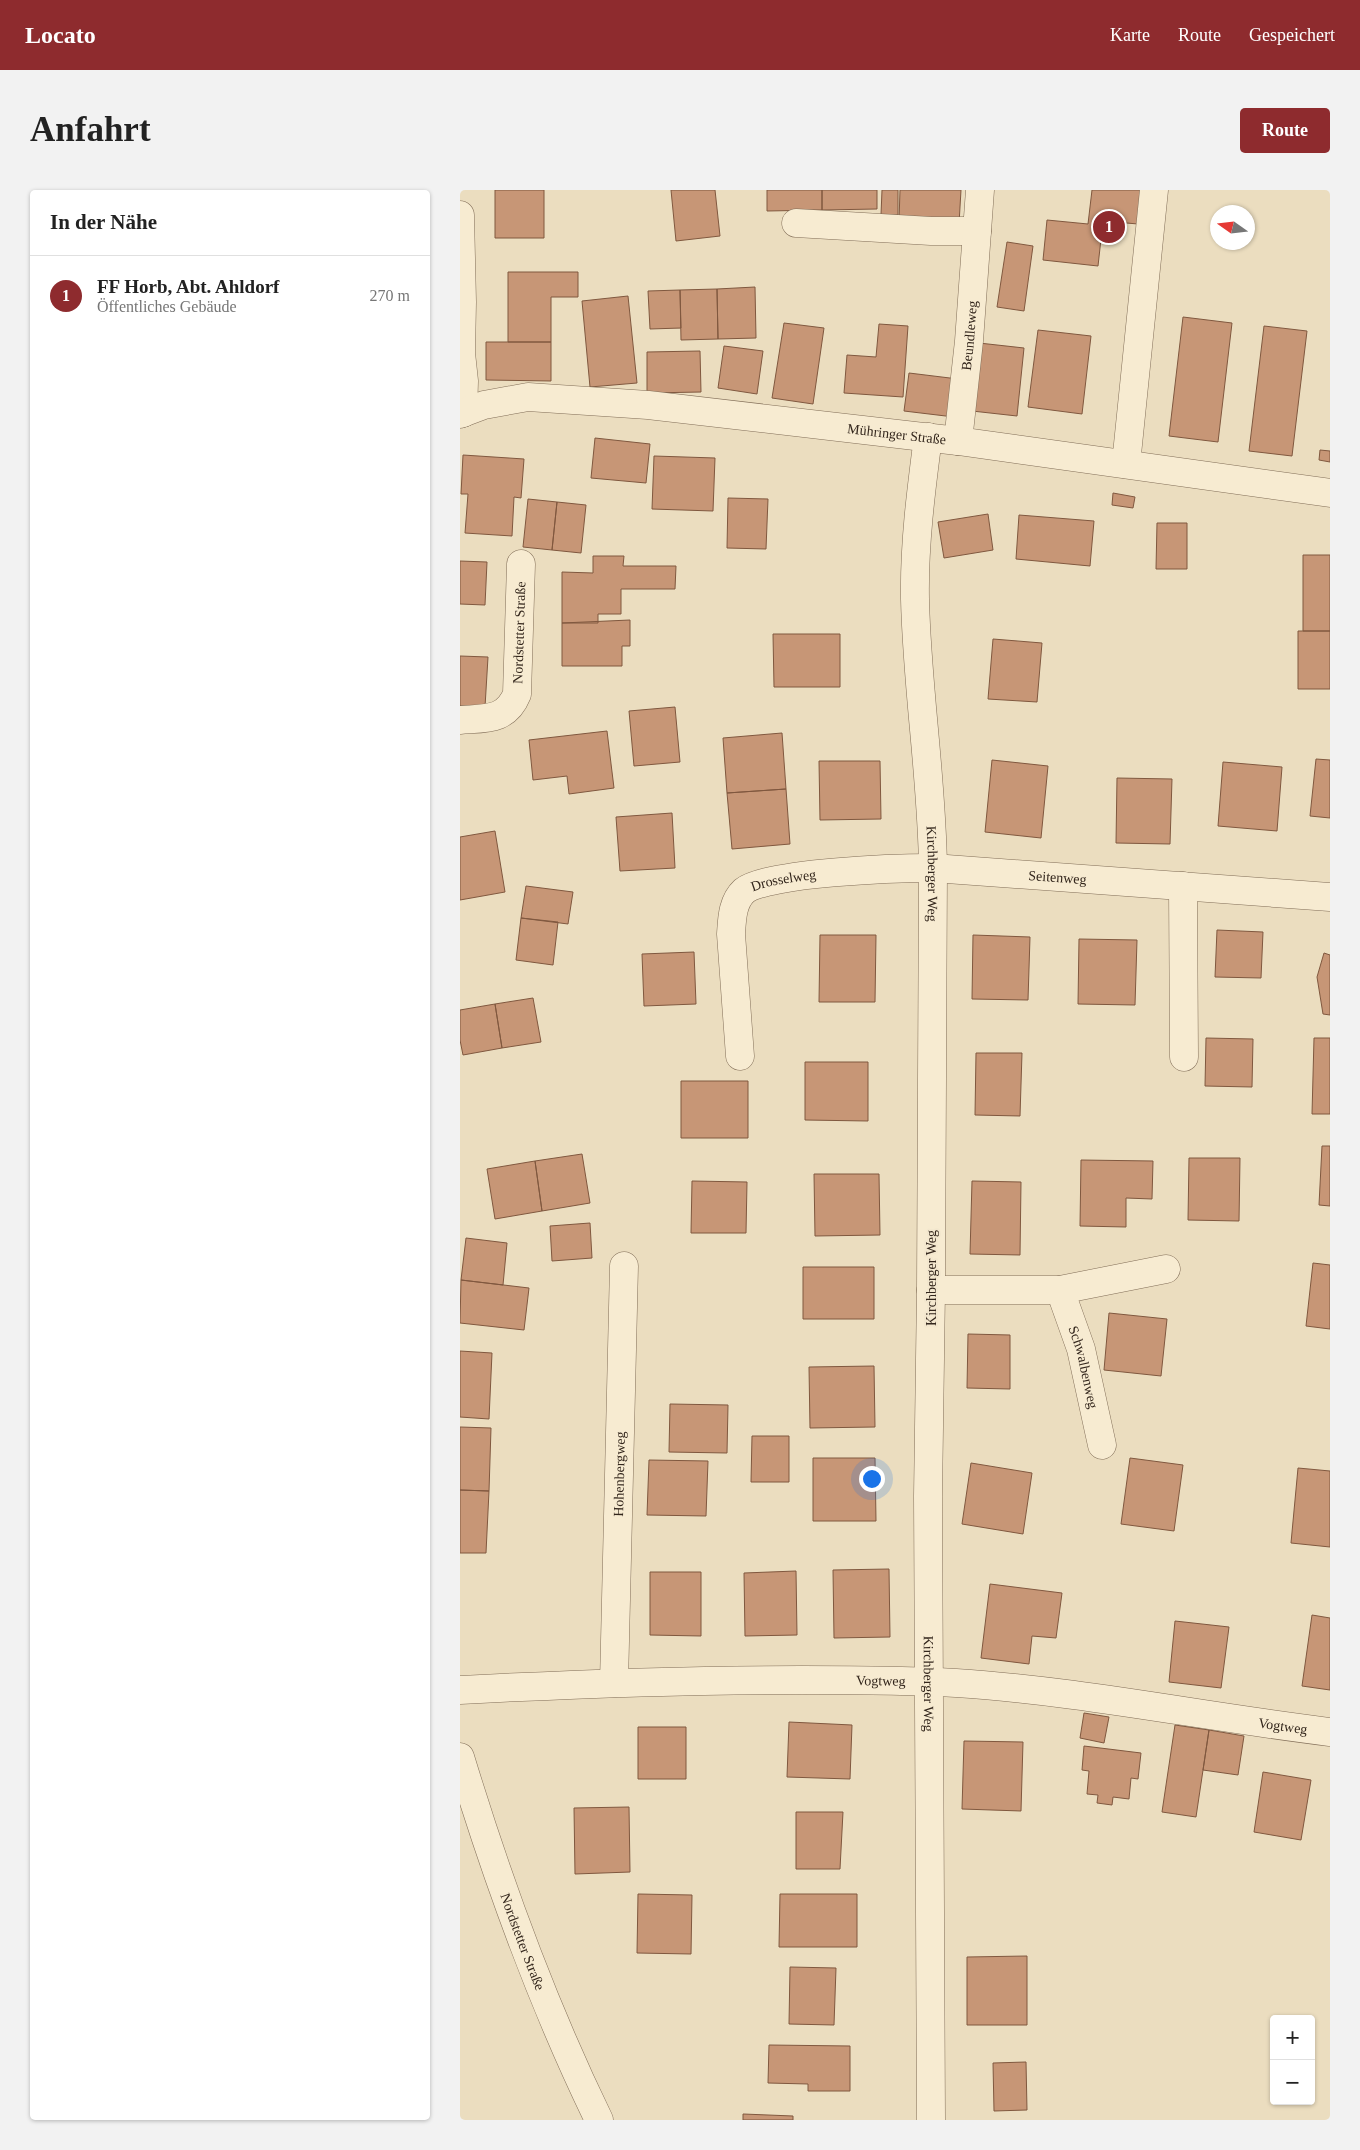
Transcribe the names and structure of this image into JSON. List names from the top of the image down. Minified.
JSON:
{"streets":{"street":["Beundleweg","Mühringer Straße","Nordstetter Straße","Kirchberger Weg","Seitenweg","Drosselweg","Schwalbenweg","Hohenbergweg","Vogtweg"]},"crossings":[["Beundleweg","Mühringer Straße"],["Mühringer Straße","Kirchberger Weg"],["Kirchberger Weg","Seitenweg"],["Kirchberger Weg","Drosselweg"],["Kirchberger Weg","Vogtweg"],["Seitenweg","Drosselweg"],["Hohenbergweg","Vogtweg"]],"north":"left","page":{"header":"Locato","nav":["Karte","Route","Gespeichert"],"buttons":"Route","title":"Anfahrt","heading":"In der Nähe","pins":"1","list":[{"mark":"1","name":"FF Horb, Abt. Ahldorf","note":"Öffentliches Gebäude","value":"270 m"}],"map_buttons":["+","−"]}}
